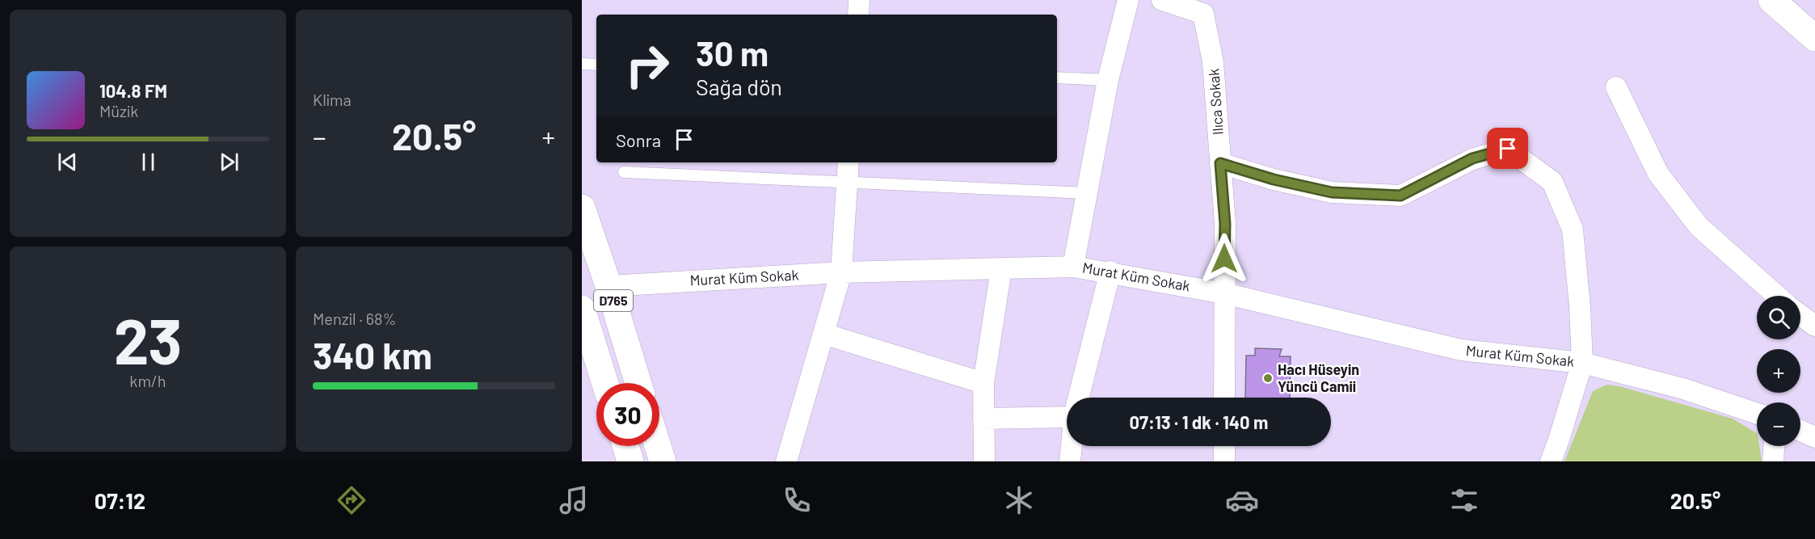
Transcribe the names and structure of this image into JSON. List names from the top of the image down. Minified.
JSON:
{"streets":{"main road":["D765"],"street":["Ilıca Sokak","Murat Küm Sokak"]},"crossings":[["Ilıca Sokak","Murat Küm Sokak"],["Murat Küm Sokak","D765"]],"places":["Hacı Hüseyin Yüncü Camii"],"page":{"tile":["Klima",["23","km/h"],["Menzil · 68%","340 km"]],"turn":["30 m","Sağa dön"],"song":["104.8 FM","Müzik"],"heat":["−","20.5°","+"],"then":"Sonra","map_buttons":["+","−"],"limit":"30","trip":"07:13 · 1 dk · 140 m","tabs":["07:12","20.5°"]}}
